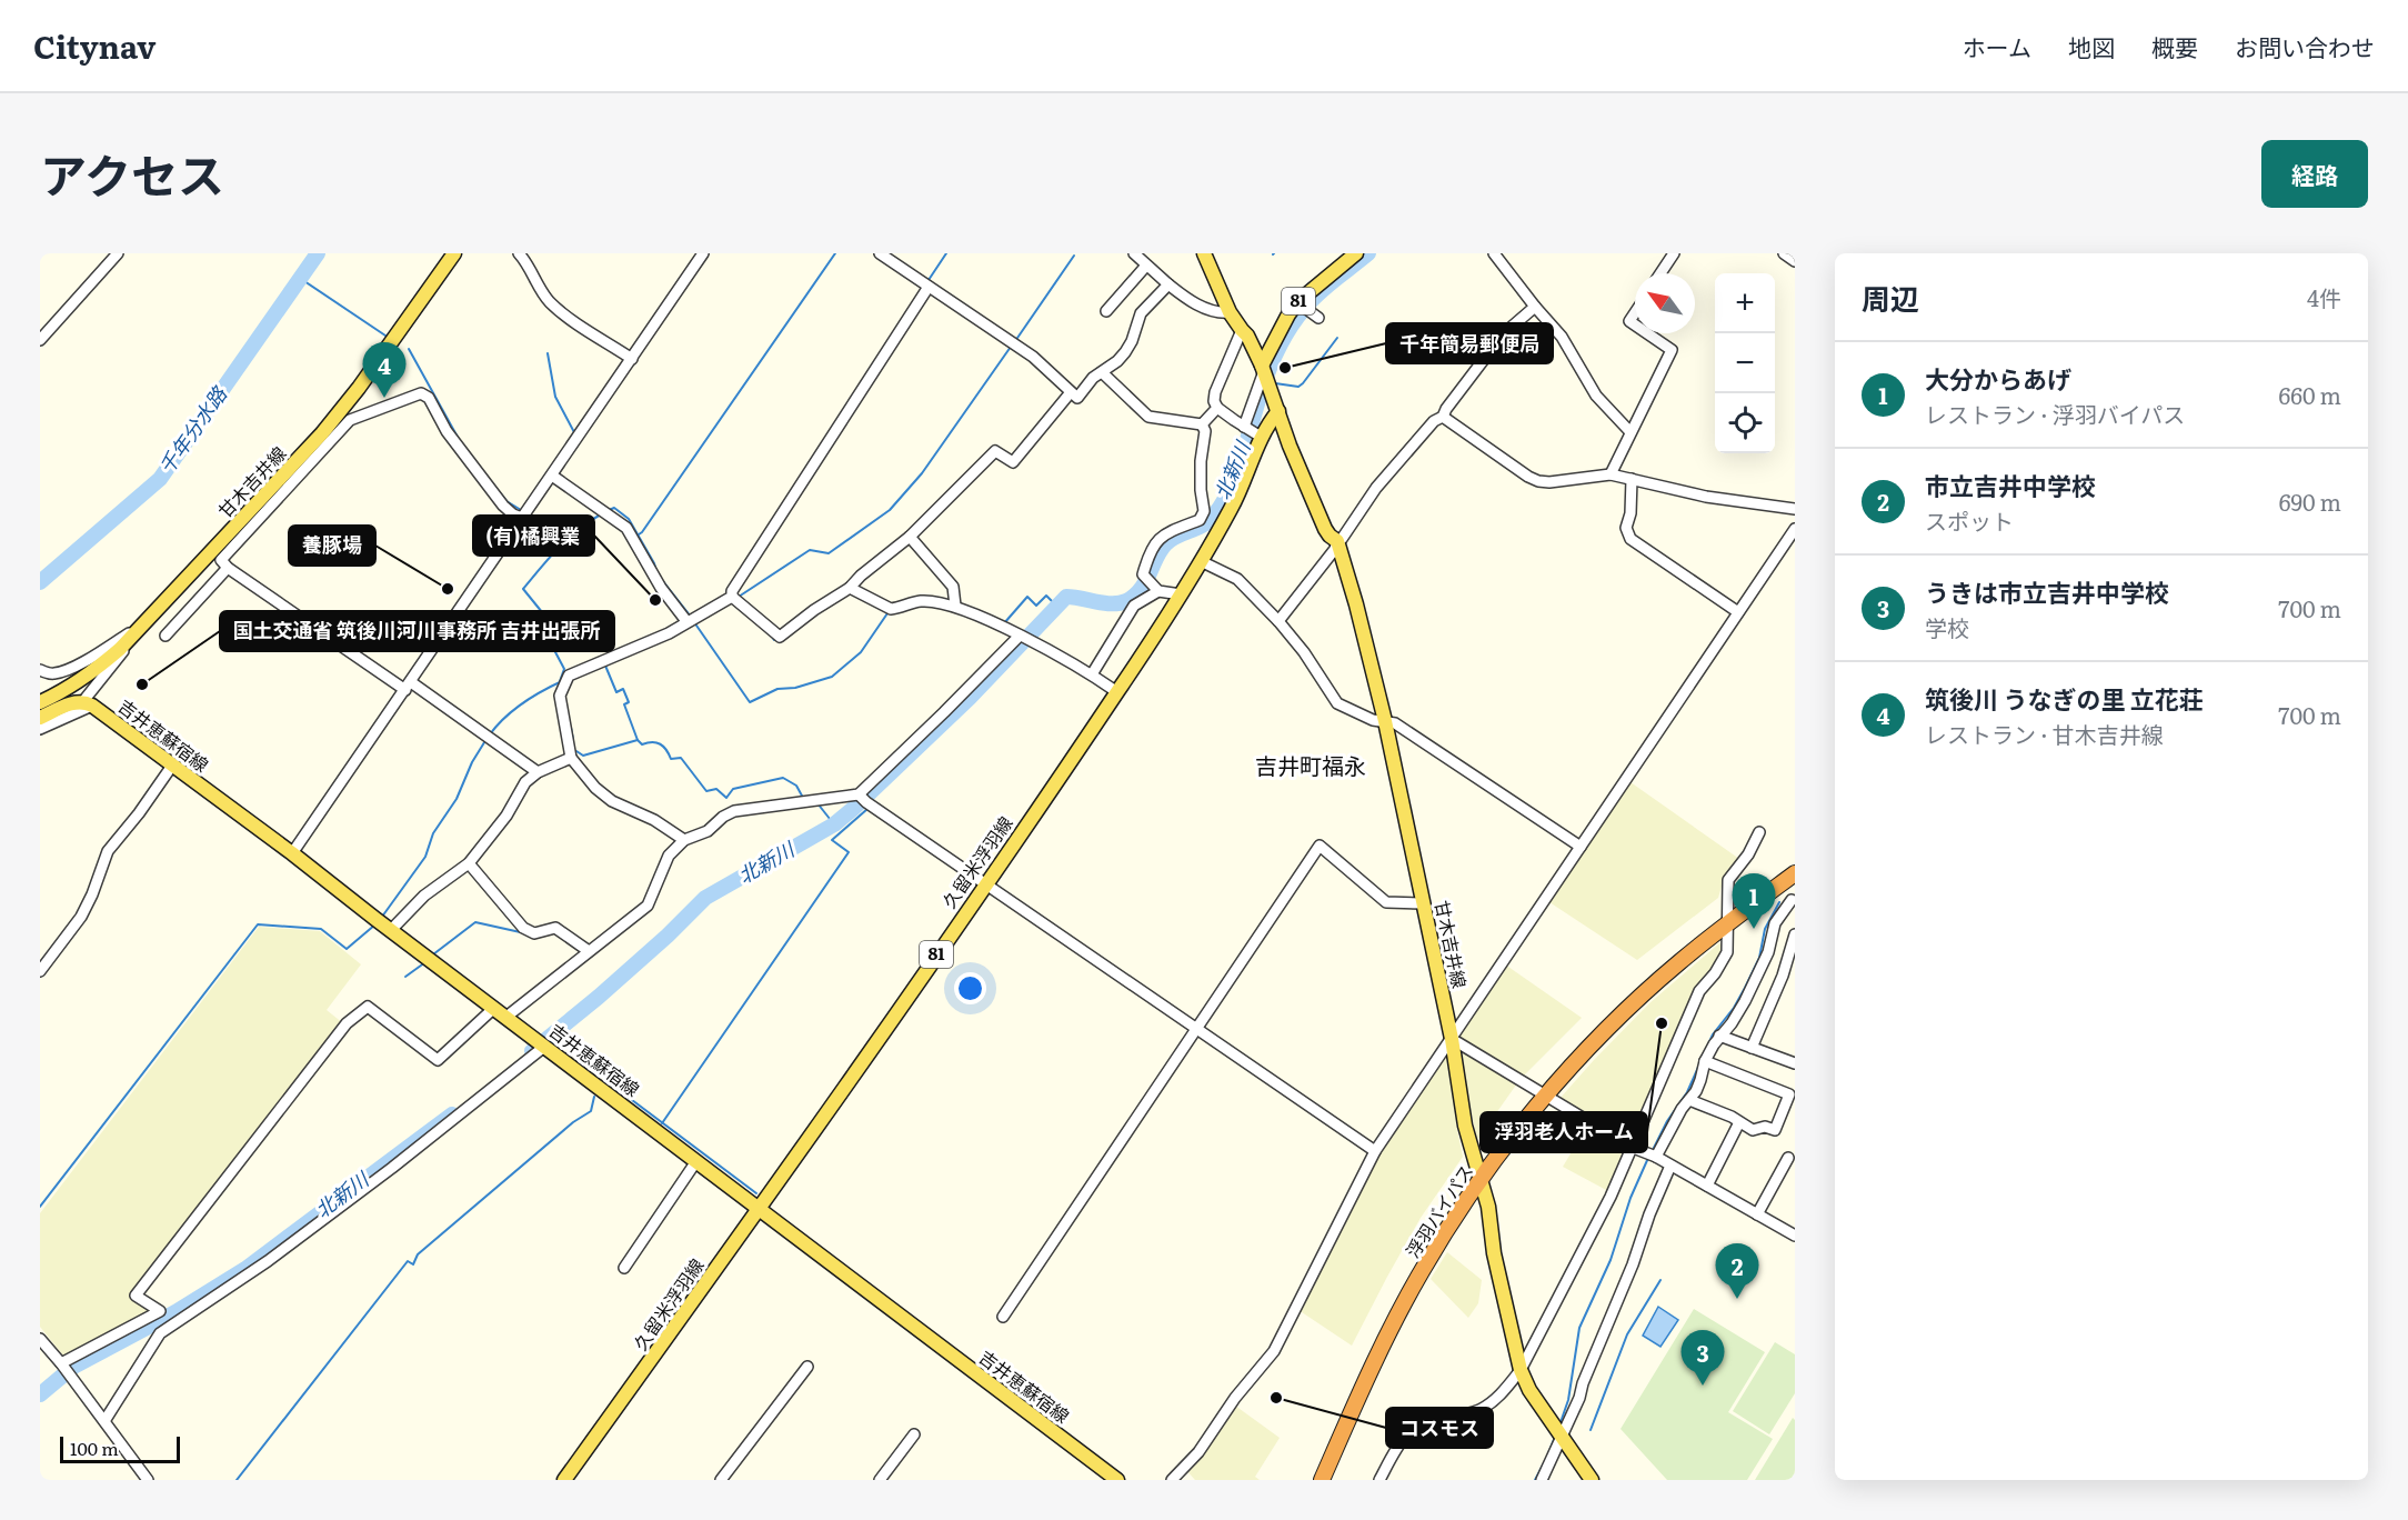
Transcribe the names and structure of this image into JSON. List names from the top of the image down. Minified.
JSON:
{"streets":{"highway":["浮羽バイパス"],"main road":["81","甘木吉井線","吉井恵蘇宿線","久留米浮羽線"]},"crossings":[["甘木吉井線","久留米浮羽線"],["甘木吉井線","浮羽バイパス"],["吉井恵蘇宿線","久留米浮羽線"]],"districts":["吉井町福永"],"water":["千年分水路","北新川"],"places":["千年簡易郵便局","養豚場","(有)橘興業","国土交通省 筑後川河川事務所 吉井出張所","浮羽老人ホーム","コスモス"],"scale_bar":"100 m","north":"top left","page":{"header":"Citynav","nav":["ホーム","地図","概要","お問い合わせ"],"title":"アクセス","buttons":"経路","heading":["周辺","4件"],"map_buttons":["+","−"],"list":[{"mark":"1","name":"大分からあげ","note":"レストラン · 浮羽バイパス","value":"660 m"},{"mark":"2","name":"市立吉井中学校","note":"スポット","value":"690 m"},{"mark":"3","name":"うきは市立吉井中学校","note":"学校","value":"700 m"},{"mark":"4","name":"筑後川 うなぎの里 立花荘","note":"レストラン · 甘木吉井線","value":"700 m"}],"pins":["4","1","2","3"],"scale":"100 m"}}
